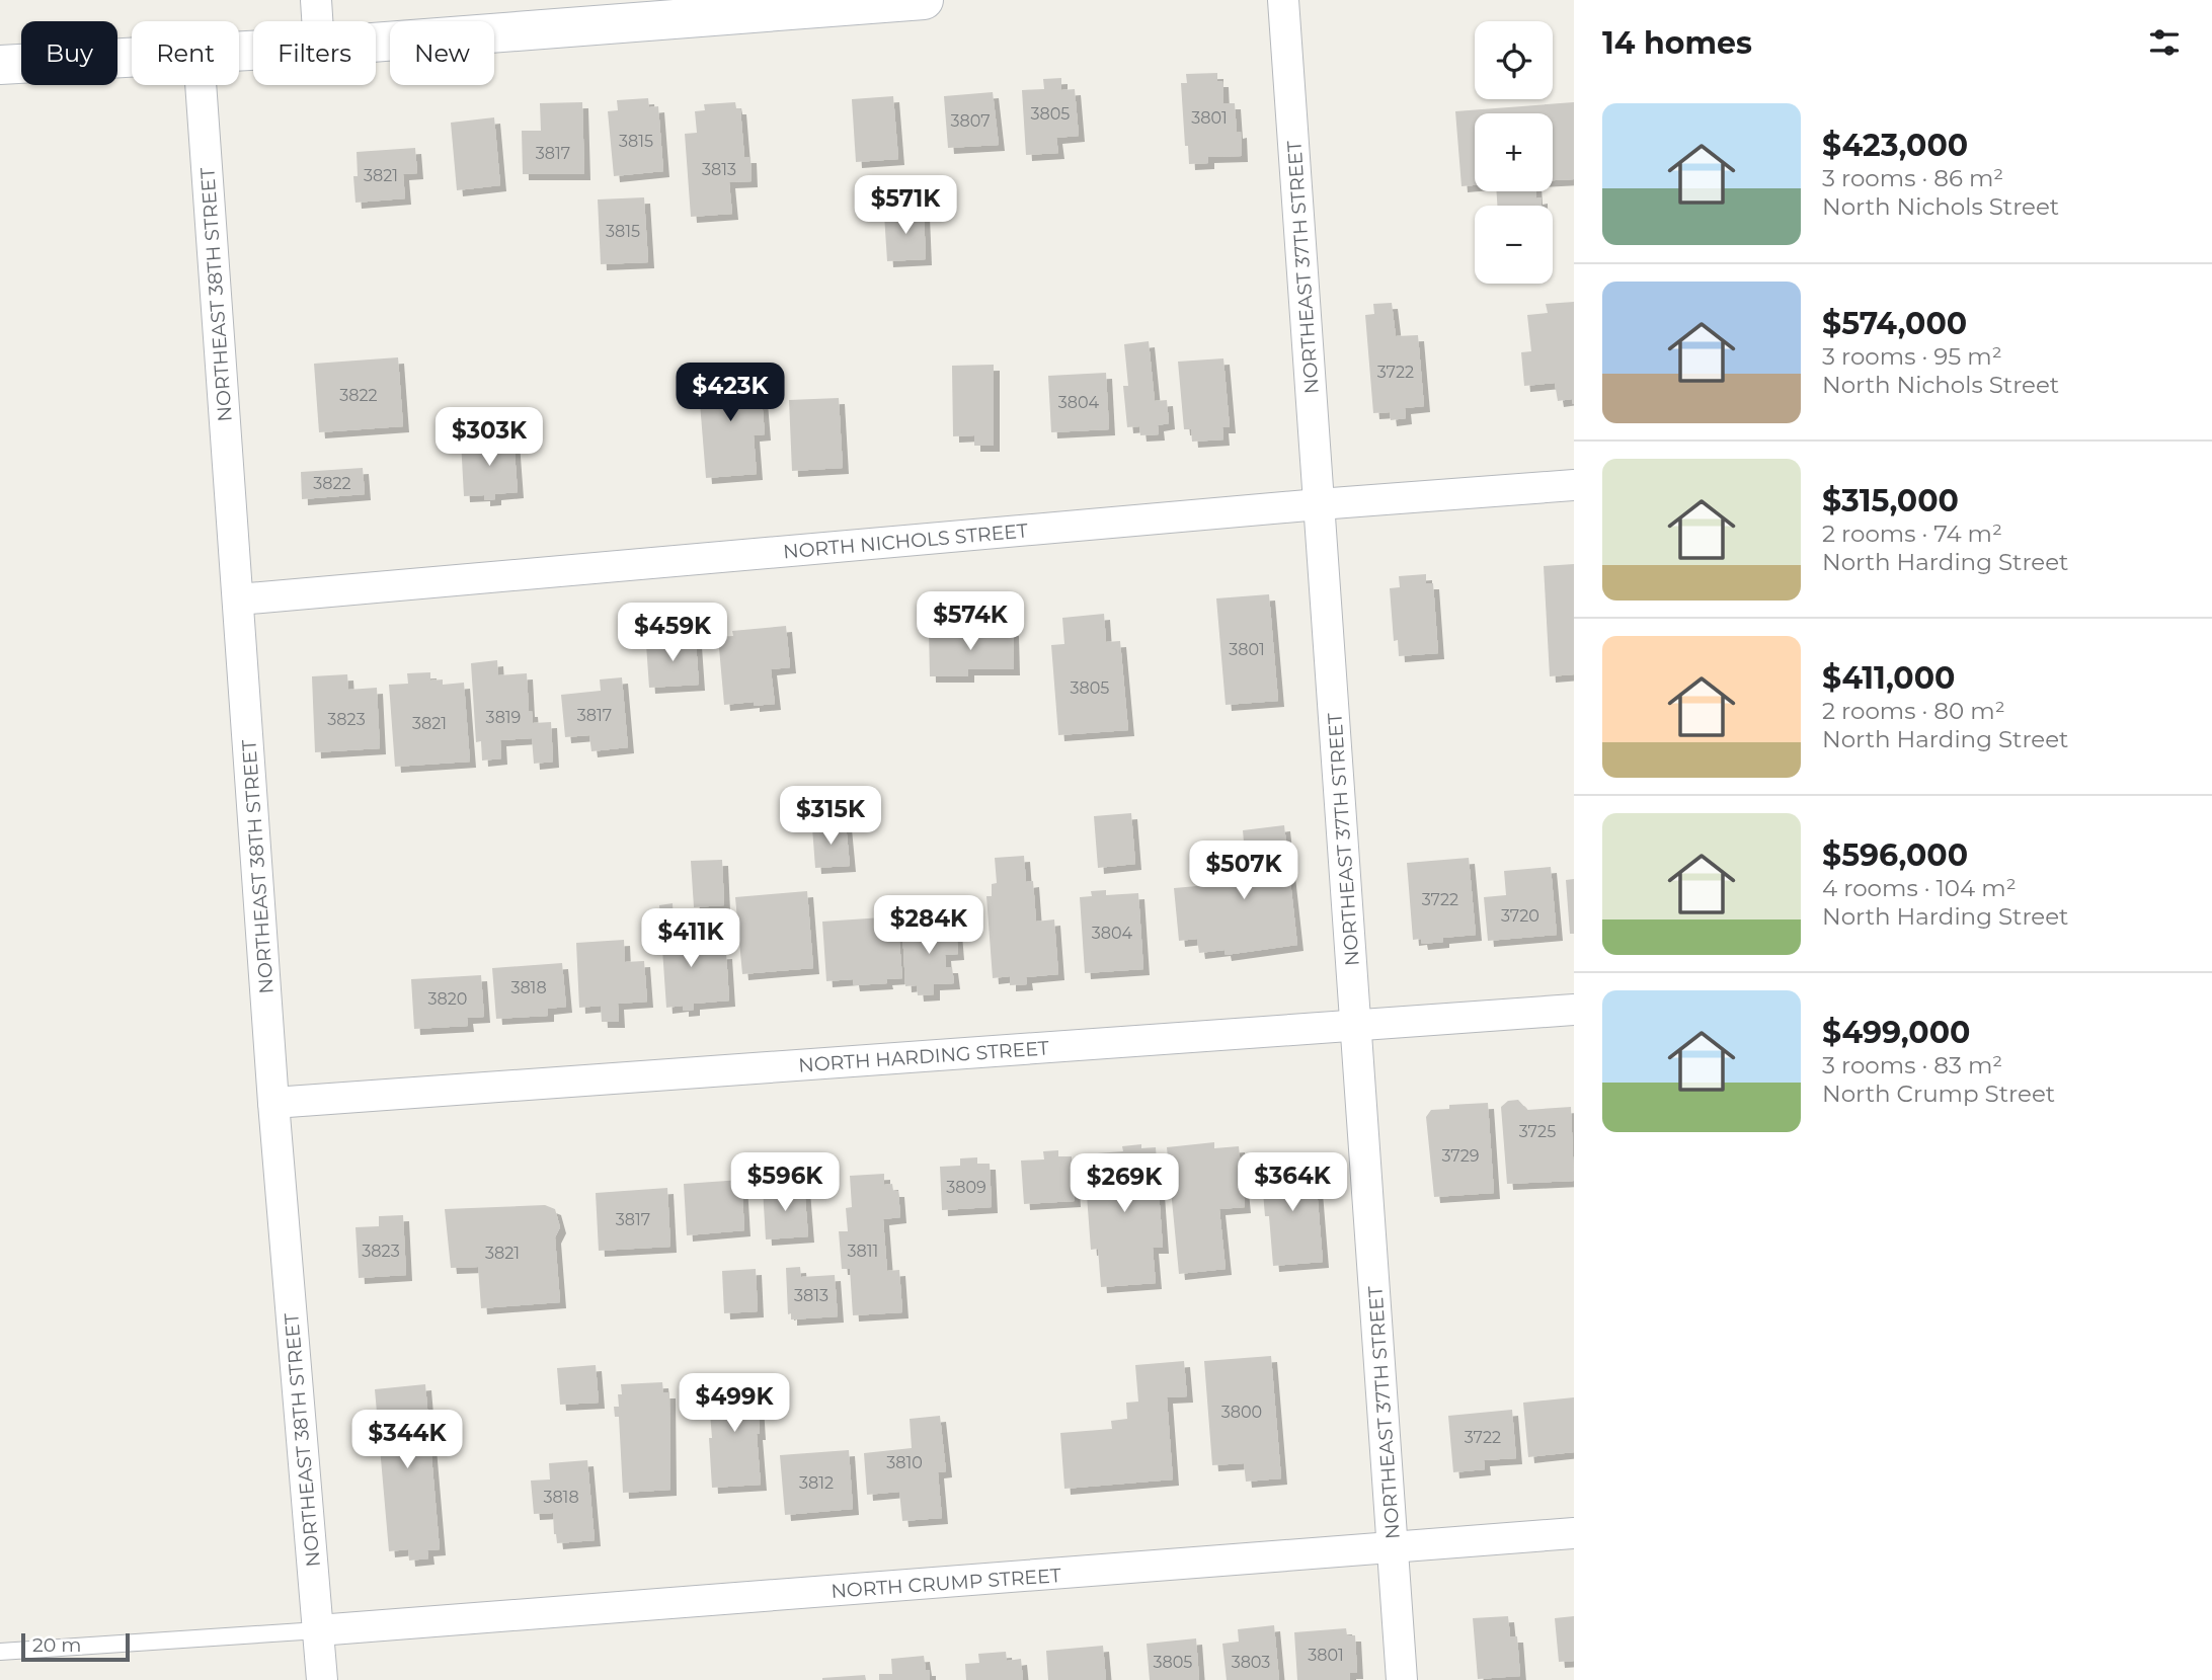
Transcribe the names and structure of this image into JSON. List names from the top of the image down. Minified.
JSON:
{"streets":{"street":["NORTHEAST 37TH STREET","NORTHEAST 38TH STREET","NORTH NICHOLS STREET","NORTH HARDING STREET","NORTH CRUMP STREET"]},"crossings":[["NORTHEAST 37TH STREET","NORTH NICHOLS STREET"],["NORTHEAST 37TH STREET","NORTH HARDING STREET"],["NORTHEAST 37TH STREET","NORTH CRUMP STREET"],["NORTHEAST 38TH STREET","NORTH NICHOLS STREET"],["NORTHEAST 38TH STREET","NORTH HARDING STREET"],["NORTHEAST 38TH STREET","NORTH CRUMP STREET"]],"house_numbers":["3805","3801","3807","3815","3817","3813","3821","3815","3722","3822","3804","3822","3801","3805","3817","3819","3823","3821","3722","3720","3804","3818","3820","3725","3729","3809","3817","3823","3811","3821","3813","3800","3722","3810","3812","3818","3801","3805","3803"],"scale_bar":"20 m","page":{"heading":"14 homes","map_buttons":["+","−"],"chip":["Buy","Rent","Filters","New"],"list":[{"name":"$423,000","note":"3 rooms · 86 m² · North Nichols Street"},{"name":"$574,000","note":"3 rooms · 95 m² · North Nichols Street"},{"name":"$315,000","note":"2 rooms · 74 m² · North Harding Street"},{"name":"$411,000","note":"2 rooms · 80 m² · North Harding Street"},{"name":"$596,000","note":"4 rooms · 104 m² · North Harding Street"},{"name":"$499,000","note":"3 rooms · 83 m² · North Crump Street"}],"price":["$571K","$423K","$303K","$574K","$459K","$315K","$507K","$284K","$411K","$596K","$364K","$269K","$499K","$344K"],"scale":"20 m"}}
